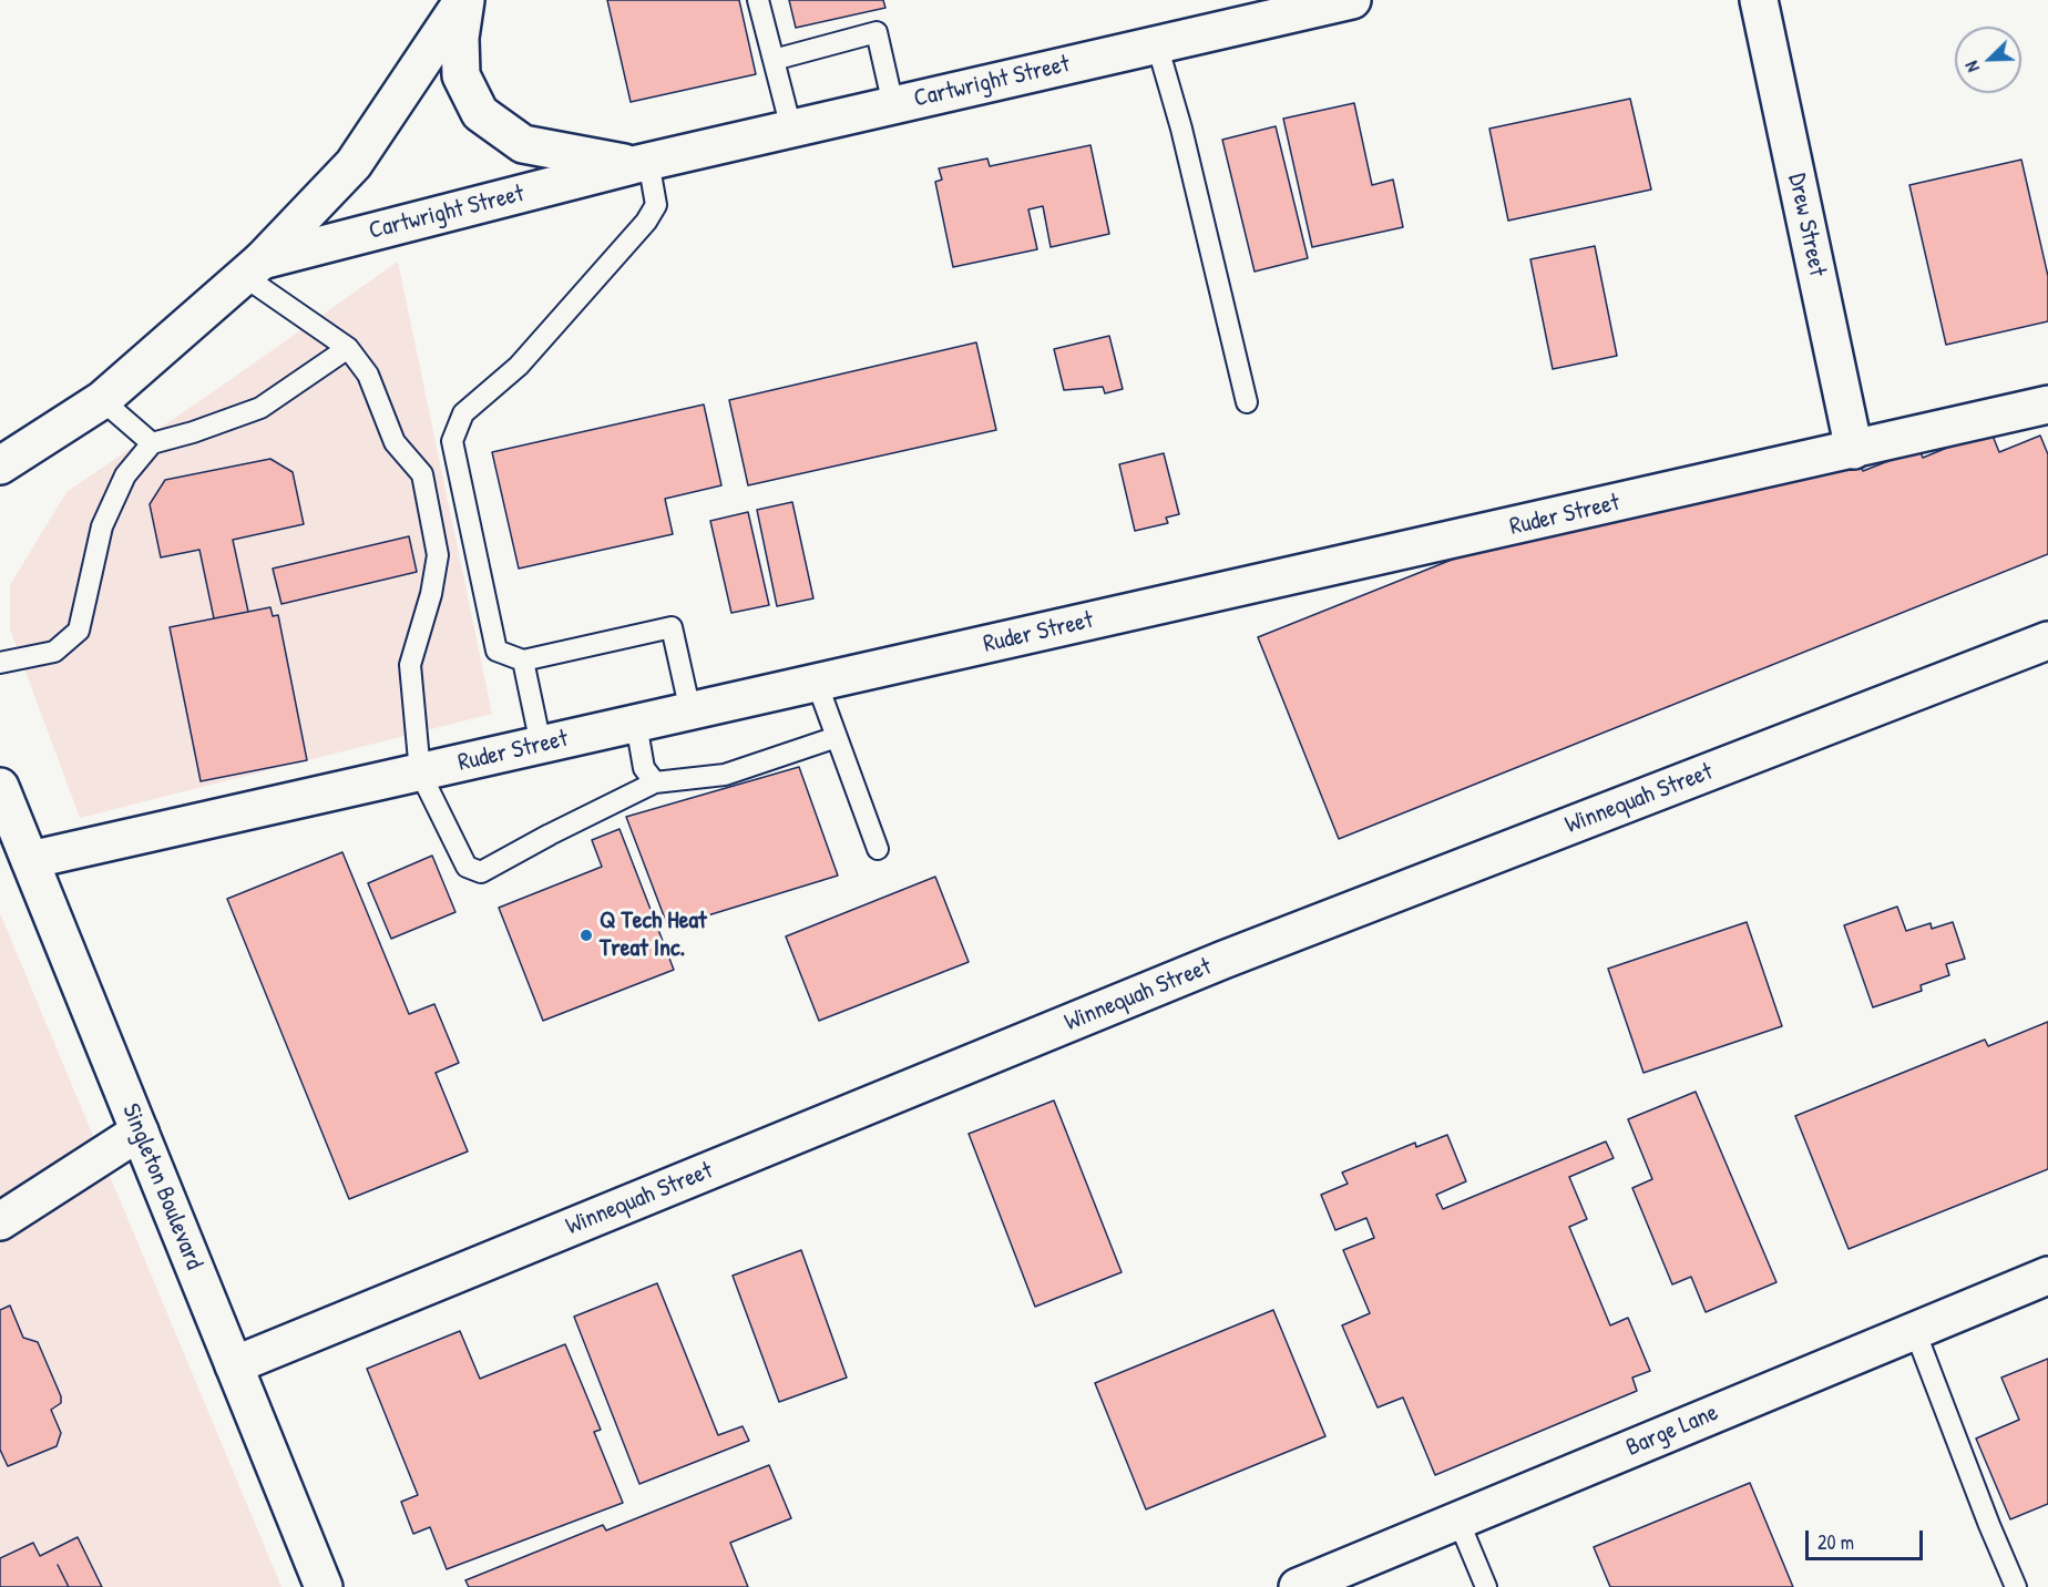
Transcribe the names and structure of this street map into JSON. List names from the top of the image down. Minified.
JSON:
{"streets":{"street":["Cartwright Street","Drew Street","Ruder Street","Winnequah Street","Singleton Boulevard","Barge Lane"]},"crossings":[["Drew Street","Ruder Street"],["Ruder Street","Singleton Boulevard"],["Winnequah Street","Singleton Boulevard"]],"places":["Q Tech Heat Treat Inc."],"scale_bar":"20 m","north":"bottom left"}
